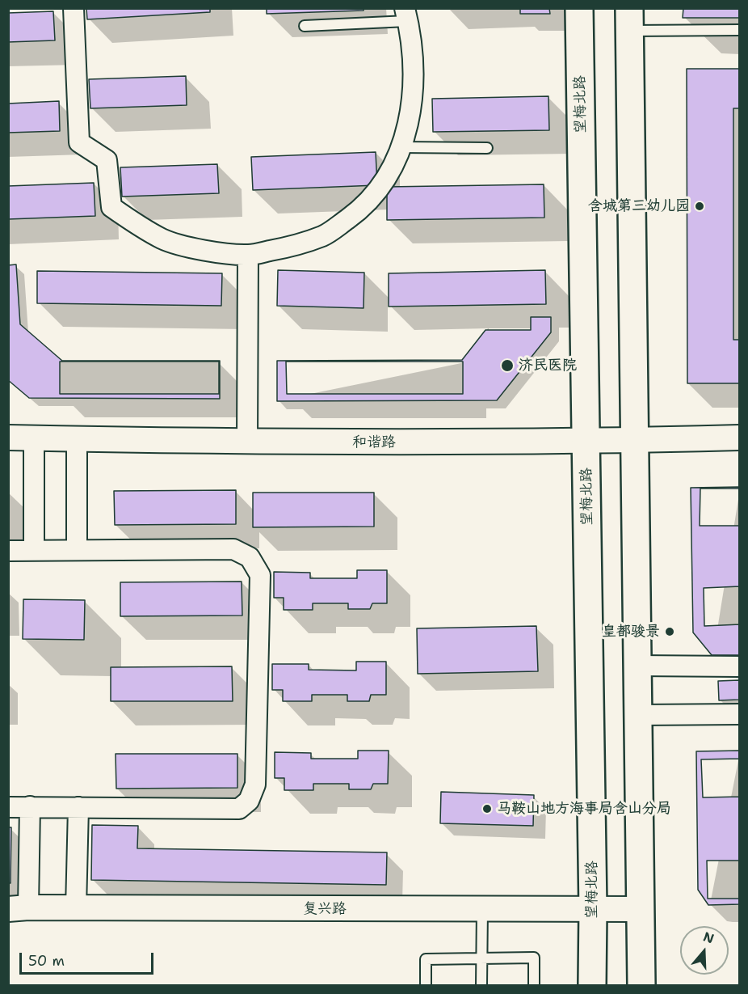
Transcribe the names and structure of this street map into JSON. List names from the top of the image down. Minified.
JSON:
{"streets":{"main road":["望梅北路"],"street":["和谐路","复兴路"]},"crossings":[["望梅北路","和谐路"],["望梅北路","复兴路"]],"places":["含城第三幼儿园","济民医院","皇都骏景","马鞍山地方海事局含山分局"],"scale_bar":"50 m","north":"top"}
